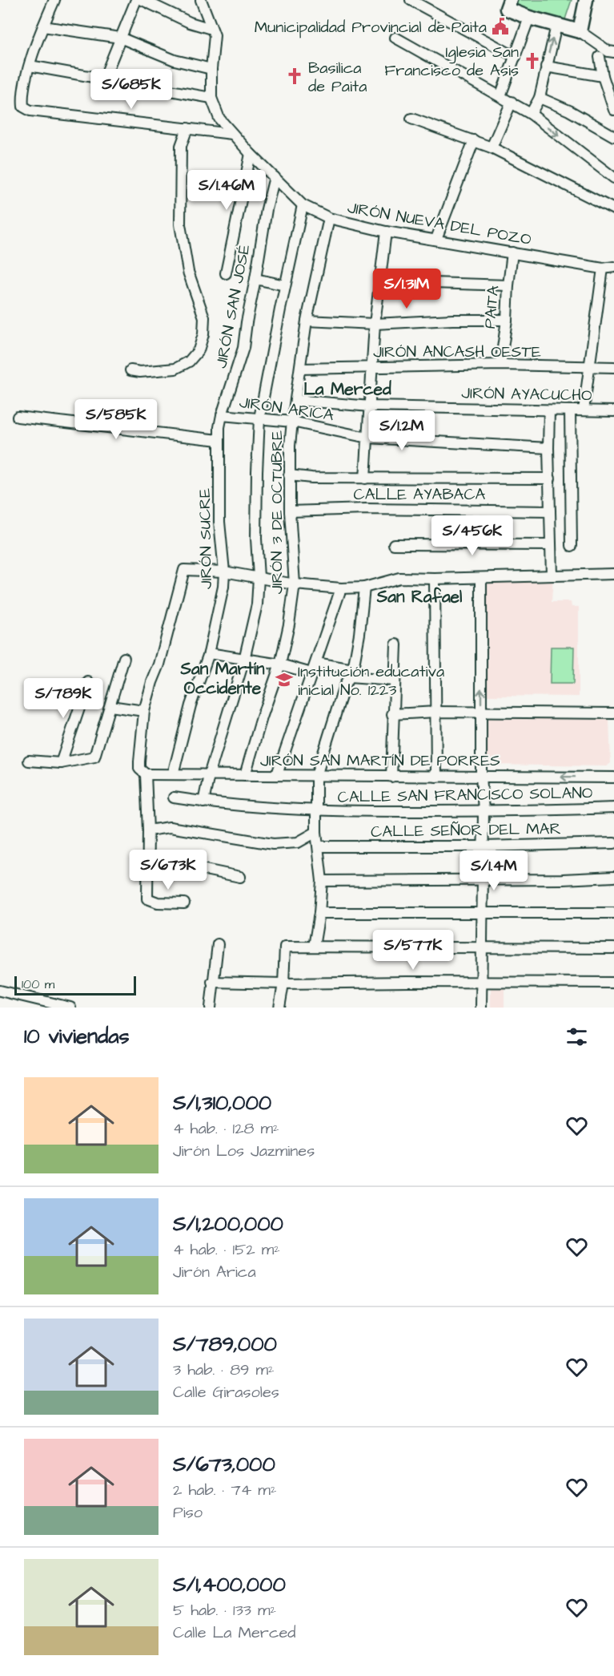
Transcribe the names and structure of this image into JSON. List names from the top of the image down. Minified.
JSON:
{"streets":{"street":["JIRÓN NUEVA DEL POZO","JIRÓN SAN JOSÉ","PAITA","JIRÓN ANCASH OESTE","JIRÓN AYACUCHO","JIRÓN ARICA","CALLE AYABACA","JIRÓN 3 DE OCTUBRE","JIRÓN SUCRE","JIRÓN SAN MARTÍN DE PORRES","CALLE SAN FRANCISCO SOLANO","CALLE SEÑOR DEL MAR"]},"crossings":[["JIRÓN NUEVA DEL POZO","JIRÓN SAN JOSÉ"],["JIRÓN NUEVA DEL POZO","PAITA"],["JIRÓN NUEVA DEL POZO","JIRÓN 3 DE OCTUBRE"],["JIRÓN SAN JOSÉ","JIRÓN ARICA"],["JIRÓN SAN JOSÉ","JIRÓN SUCRE"],["PAITA","JIRÓN ANCASH OESTE"],["JIRÓN ANCASH OESTE","JIRÓN 3 DE OCTUBRE"],["JIRÓN AYACUCHO","JIRÓN 3 DE OCTUBRE"],["JIRÓN ARICA","JIRÓN 3 DE OCTUBRE"],["CALLE AYABACA","JIRÓN 3 DE OCTUBRE"],["JIRÓN 3 DE OCTUBRE","JIRÓN SAN MARTÍN DE PORRES"],["JIRÓN SUCRE","JIRÓN SAN MARTÍN DE PORRES"]],"districts":["La Merced","San Rafael","San Martín Occidente"],"places":{"public building":["Municipalidad Provincial de Paita"],"church":["Iglesia San Francisco de Asis","Basilica de Paita"],"school or university":["Institución educativa inicial No. 1223"]},"scale_bar":"100 m","page":{"price":["S/685K","S/1.46M","S/1.31M","S/585K","S/1.2M","S/456K","S/789K","S/673K","S/1.4M","S/577K"],"scale":"100 m","heading":"10 viviendas","list":[{"name":"S/1,310,000","note":"4 hab. · 128 m² · Jirón Los Jazmines"},{"name":"S/1,200,000","note":"4 hab. · 152 m² · Jirón Arica"},{"name":"S/789,000","note":"3 hab. · 89 m² · Calle Girasoles"},{"name":"S/673,000","note":"2 hab. · 74 m² · Piso"},{"name":"S/1,400,000","note":"5 hab. · 133 m² · Calle La Merced"}]}}
